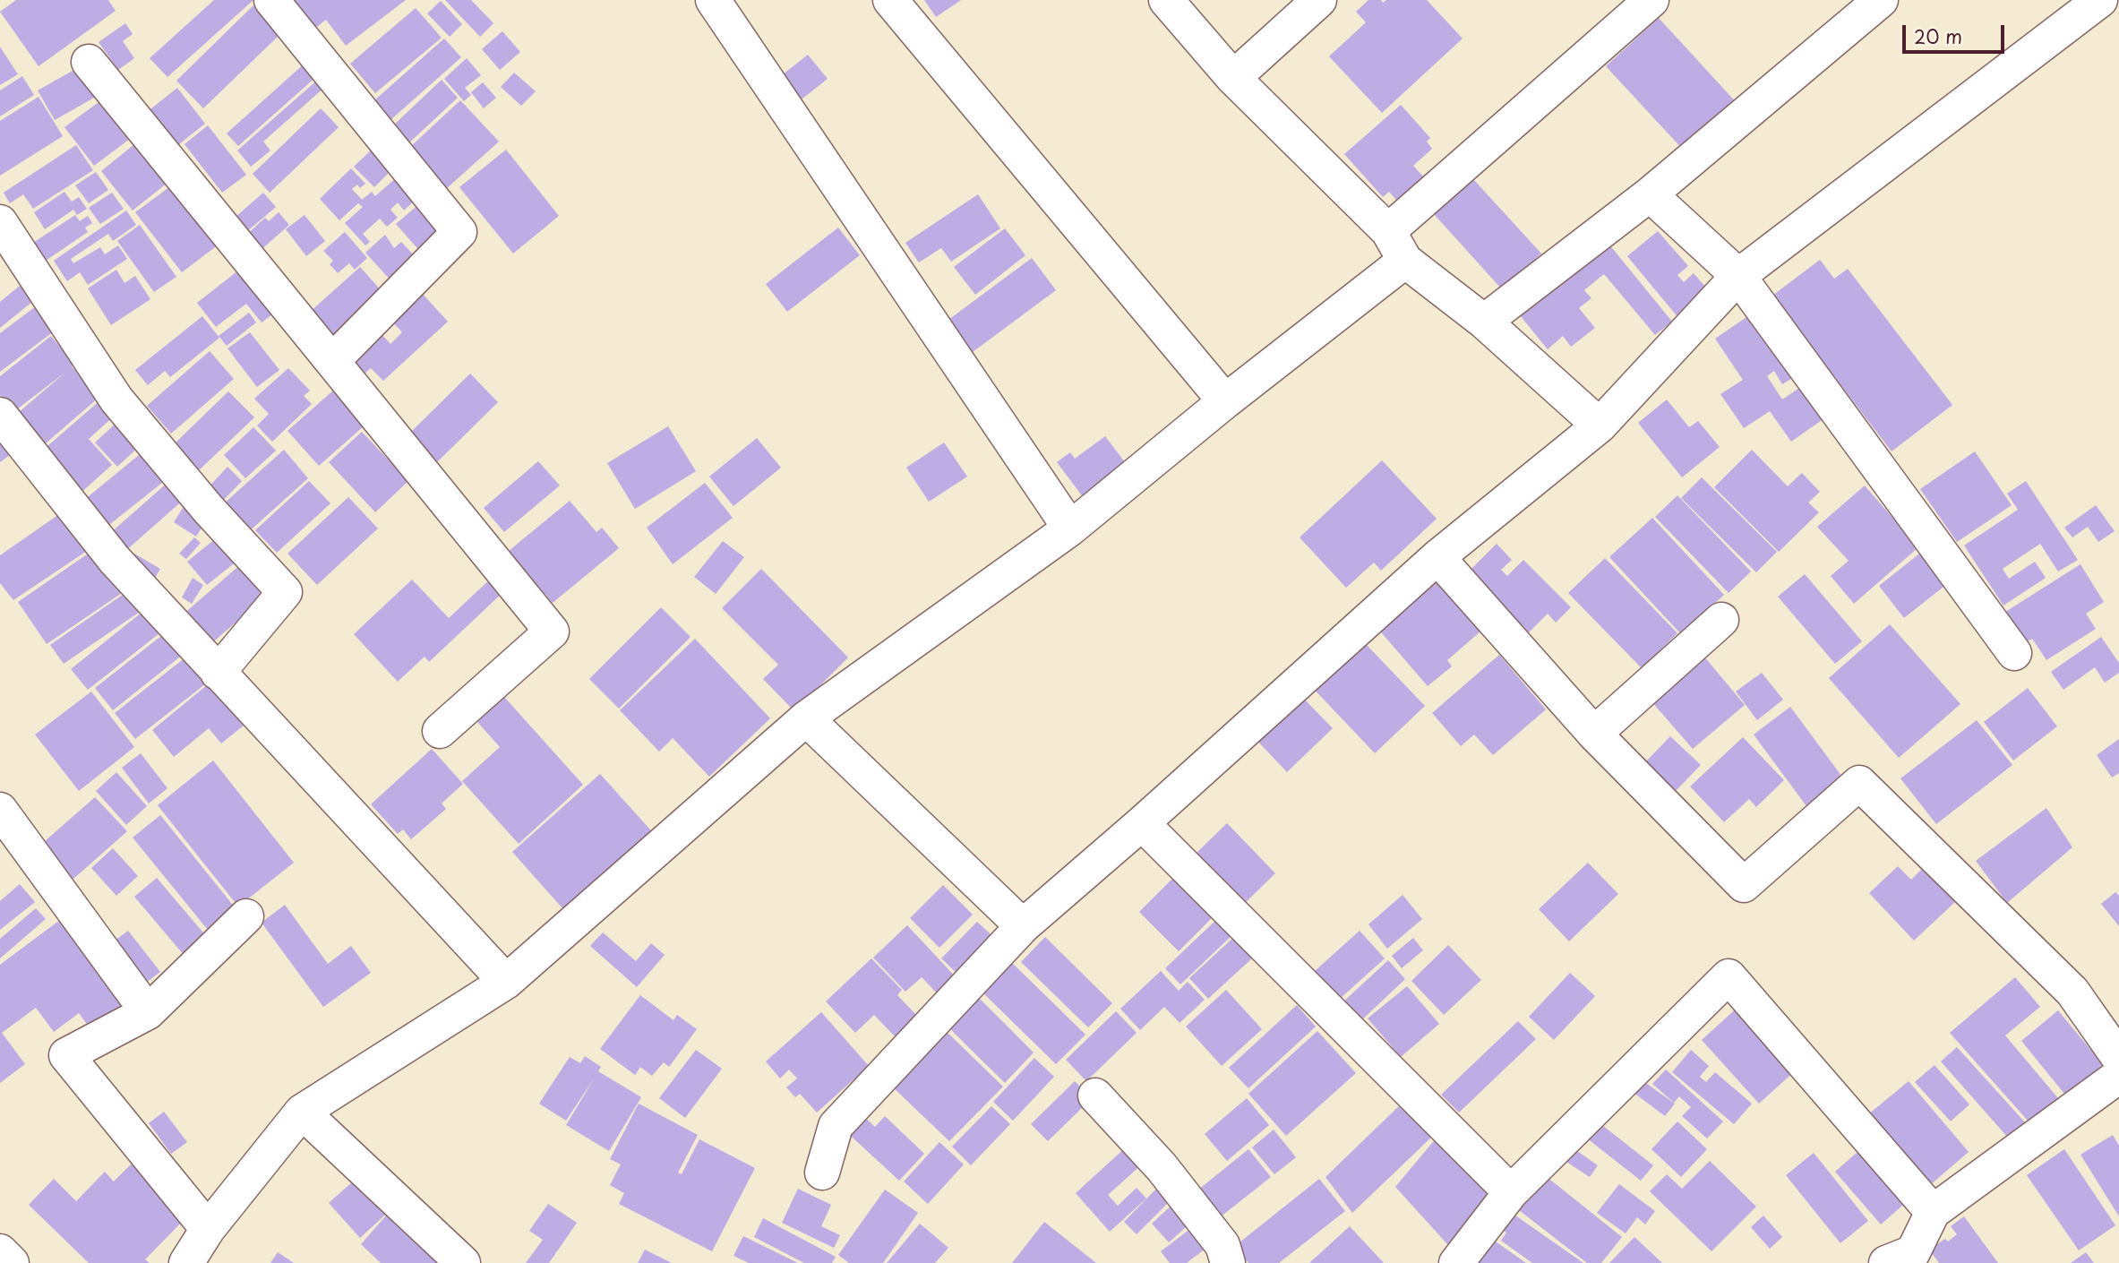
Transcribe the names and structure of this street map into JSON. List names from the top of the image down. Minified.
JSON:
{"scale_bar":"20 m"}
